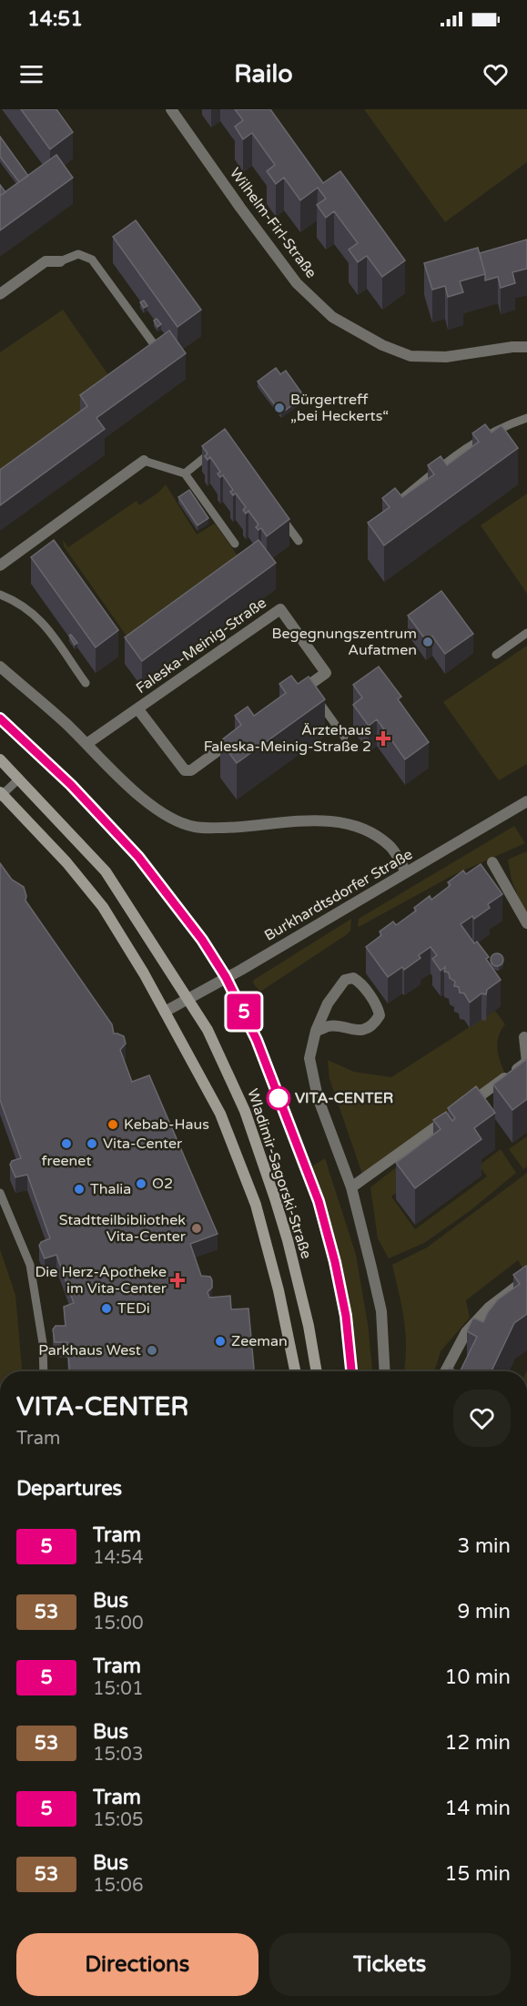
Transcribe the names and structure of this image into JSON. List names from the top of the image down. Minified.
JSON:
{"streets":{"main road":["Wladimir-Sagorski-Straße"],"street":["Wilhelm-Firl-Straße","Faleska-Meinig-Straße","Burkhardtsdorfer Straße"]},"crossings":[["Burkhardtsdorfer Straße","Wladimir-Sagorski-Straße"]],"places":{"other":["Bürgertreff „bei Heckerts“","Begegnungszentrum Aufatmen","VITA-CENTER","Kebab-Haus","freenet","Vita-Center","O2","Thalia","Stadtteilbibliothek Vita-Center","TEDi","Zeeman","Parkhaus West"],"health":["Ärztehaus Faleska-Meinig-Straße 2","Die Herz-Apotheke im Vita-Center"]},"lines":["tram line 5"],"page":{"status":"14:51","header":"Railo","on_map":"5","heading":[["VITA-CENTER","Tram"],"Departures"],"list":[{"mark":"5","name":"Tram","note":"14:54","value":"3 min"},{"mark":"53","name":"Bus","note":"15:00","value":"9 min"},{"mark":"5","name":"Tram","note":"15:01","value":"10 min"},{"mark":"53","name":"Bus","note":"15:03","value":"12 min"},{"mark":"5","name":"Tram","note":"15:05","value":"14 min"},{"mark":"53","name":"Bus","note":"15:06","value":"15 min"}],"buttons":["Directions","Tickets"]}}
